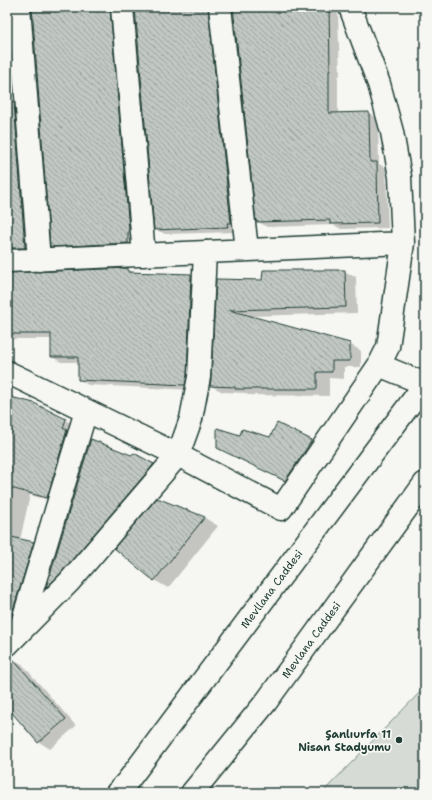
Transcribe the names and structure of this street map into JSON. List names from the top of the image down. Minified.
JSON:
{"streets":{"street":["Mevllana Caddesi","Mevlana Caddesi"]},"places":["Şanlıurfa 11 Nisan Stadyumu"]}
